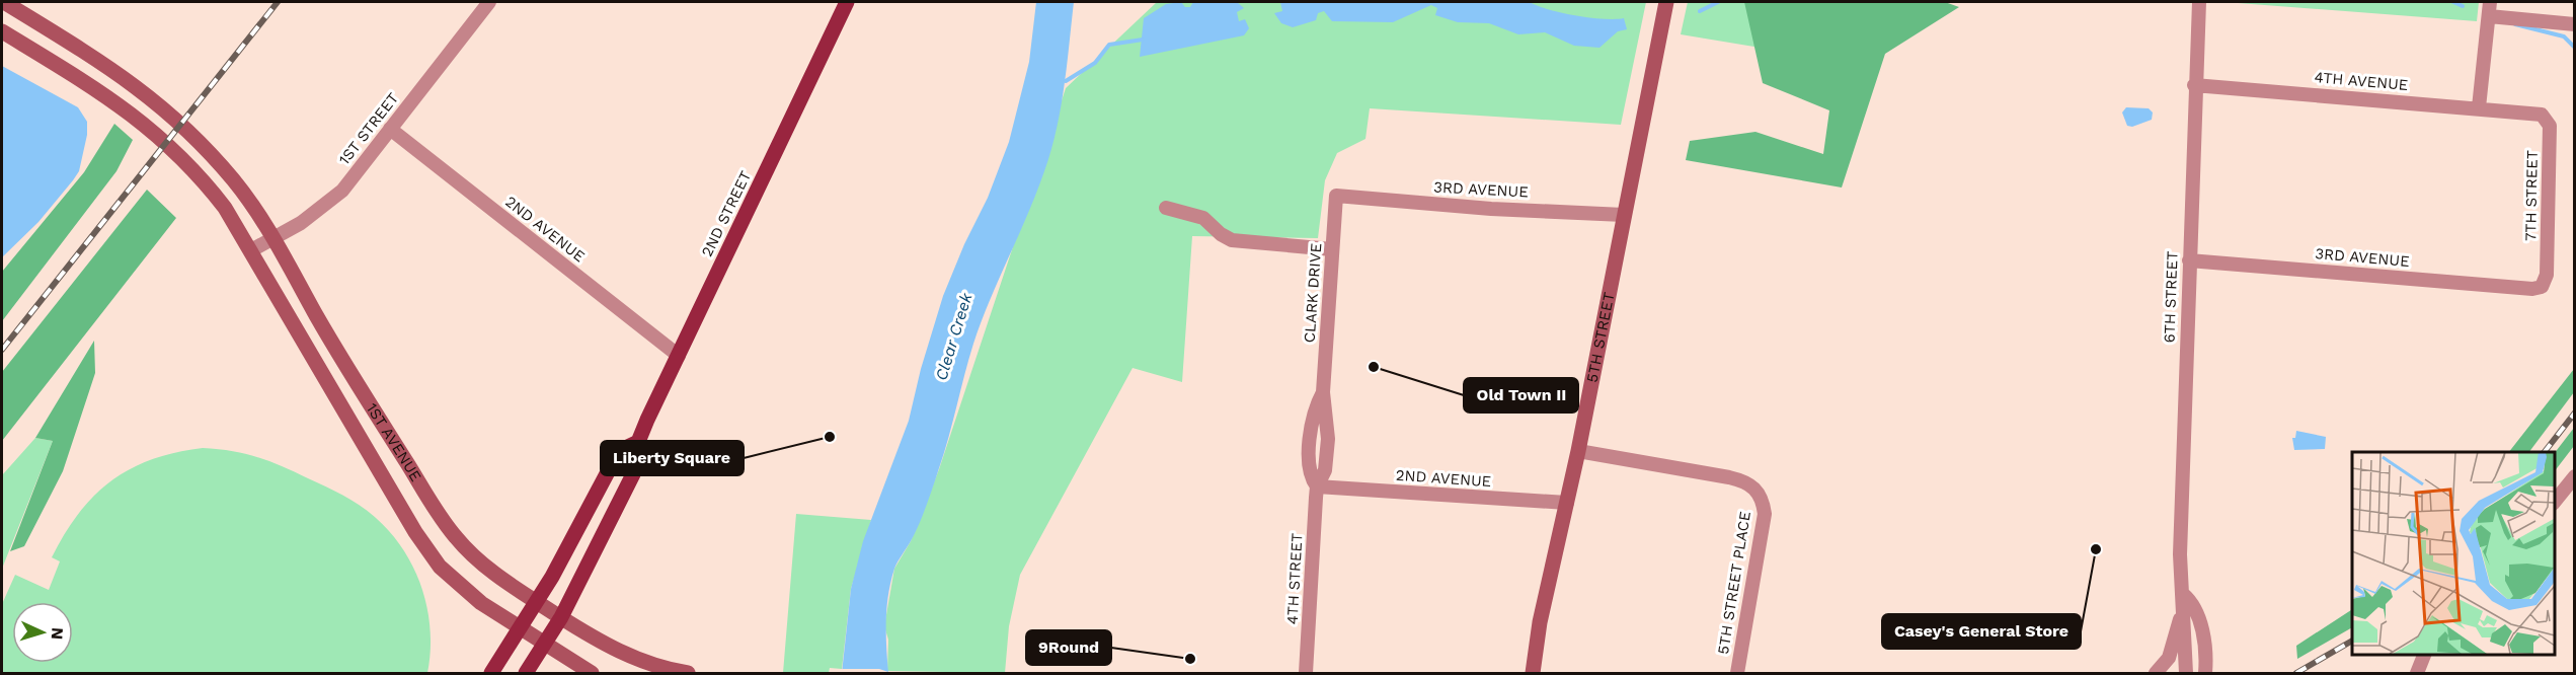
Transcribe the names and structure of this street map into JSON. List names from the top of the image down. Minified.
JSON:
{"streets":{"main road":["2ND STREET","5TH STREET","1ST AVENUE"],"street":["4TH AVENUE","1ST STREET","3RD AVENUE","7TH STREET","2ND AVENUE","CLARK DRIVE","6TH STREET","4TH STREET","5TH STREET PLACE"]},"crossings":[["4TH AVENUE","7TH STREET"],["4TH AVENUE","6TH STREET"],["1ST STREET","2ND AVENUE"],["1ST STREET","1ST AVENUE"],["3RD AVENUE","7TH STREET"],["3RD AVENUE","CLARK DRIVE"],["3RD AVENUE","6TH STREET"],["3RD AVENUE","5TH STREET"],["2ND STREET","2ND AVENUE"],["2ND STREET","1ST AVENUE"],["2ND AVENUE","CLARK DRIVE"],["2ND AVENUE","5TH STREET"],["2ND AVENUE","4TH STREET"],["CLARK DRIVE","4TH STREET"],["5TH STREET","5TH STREET PLACE"]],"water":["Clear Creek"],"places":["Old Town II","Liberty Square","Casey's General Store","9Round"],"north":"right"}
